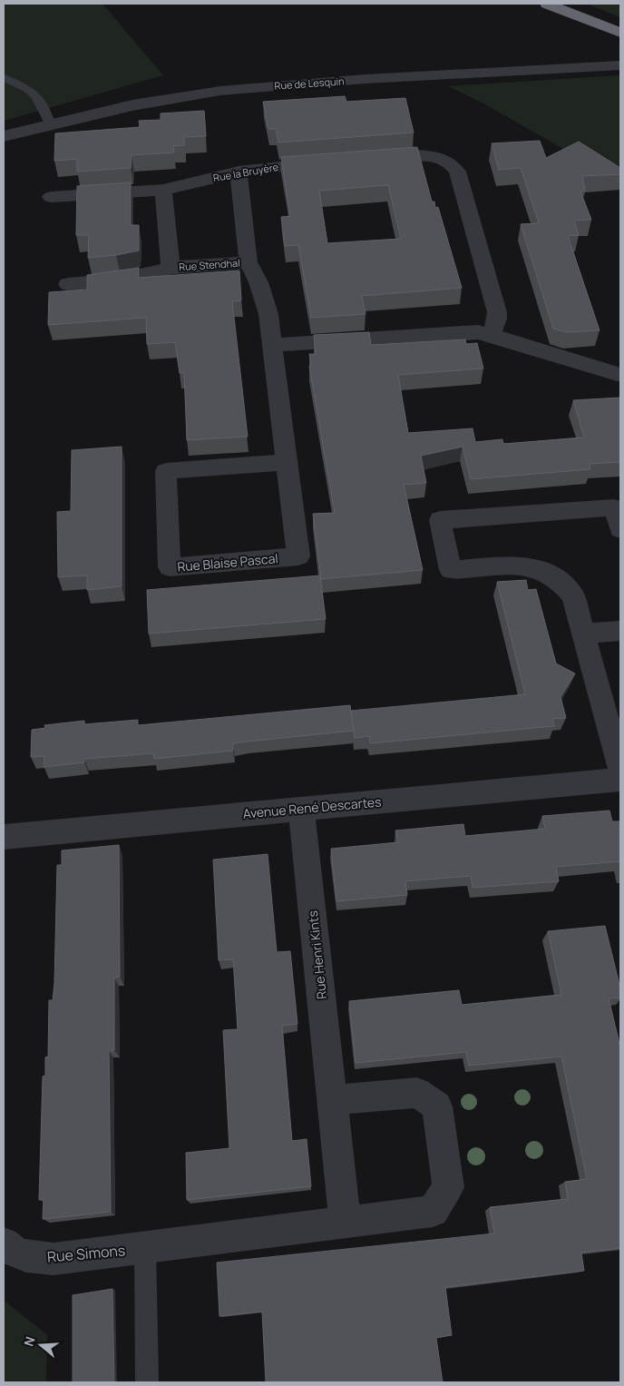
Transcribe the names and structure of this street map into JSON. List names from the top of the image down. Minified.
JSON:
{"streets":{"street":["Rue de Lesquin","Rue la Bruyère","Rue Stendhal","Rue Blaise Pascal","Avenue René Descartes","Rue Henri Kints","Rue Simons"]},"crossings":[["Rue la Bruyère","Rue Stendhal"],["Rue la Bruyère","Rue Blaise Pascal"],["Rue Stendhal","Rue Blaise Pascal"],["Avenue René Descartes","Rue Henri Kints"]],"north":"left"}
